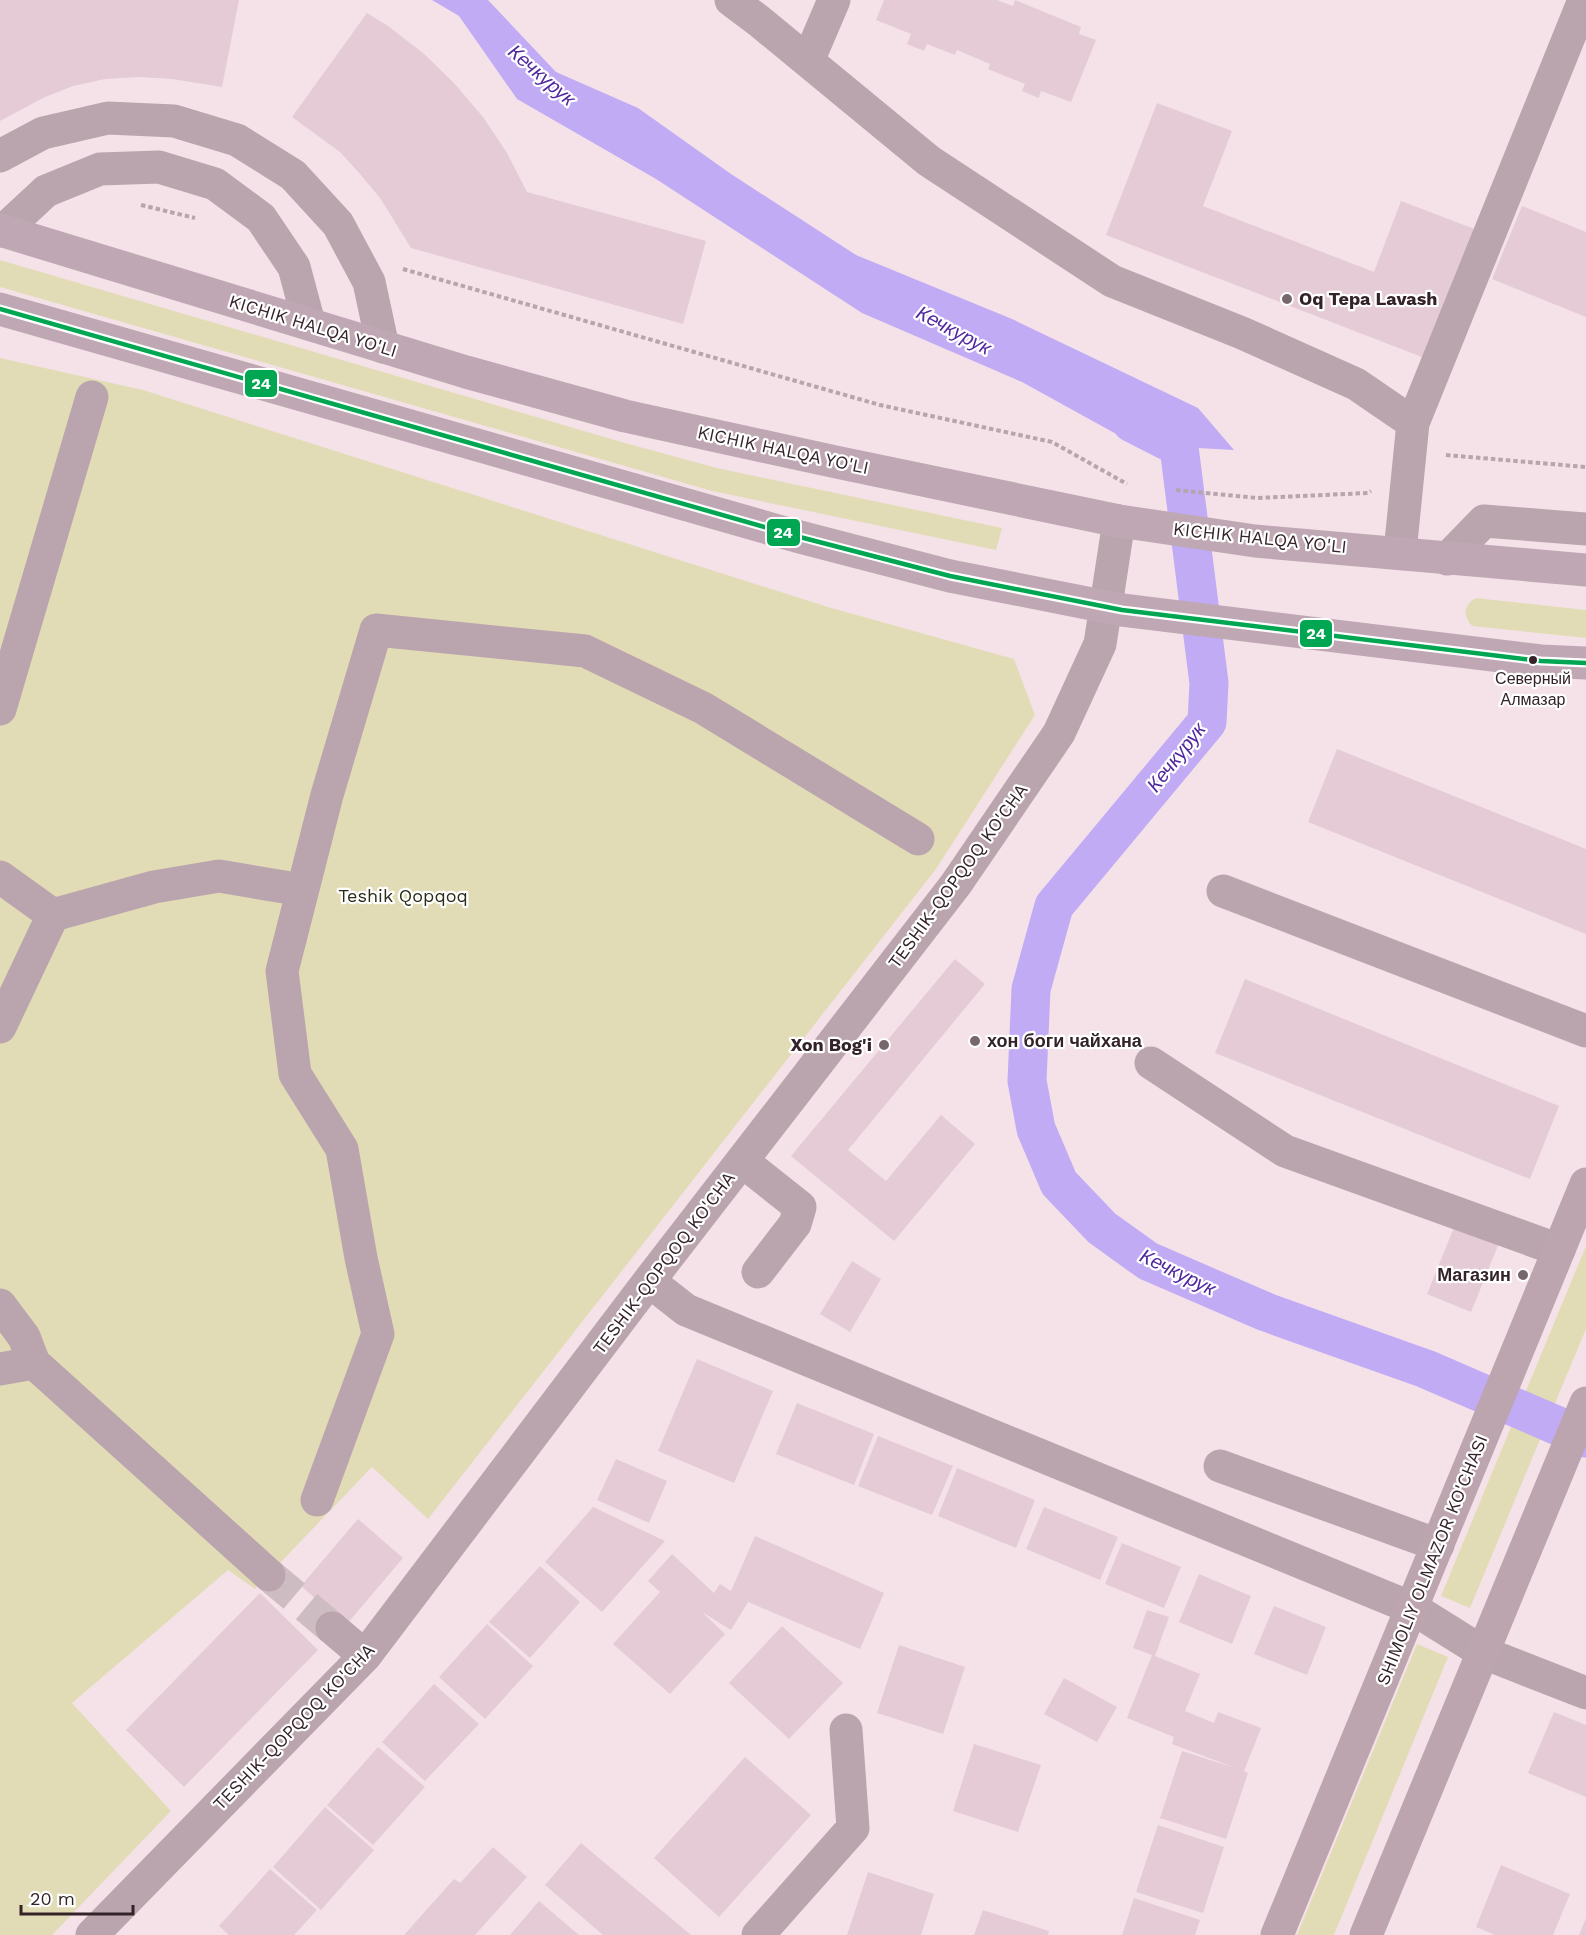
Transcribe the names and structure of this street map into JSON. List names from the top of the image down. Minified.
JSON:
{"streets":{"highway":["KICHIK HALQA YO'LI"],"main road":["SHIMOLIY OLMAZOR KO'CHASI"],"street":["TESHIK-QOPQOQ KO'CHA"]},"crossings":[["KICHIK HALQA YO'LI","TESHIK-QOPQOQ KO'CHA"]],"water":["Кечкурук"],"parks":["Teshik Qopqoq"],"places":["Oq Tepa Lavash","Северный Алмазар","хон боги чайхана","Xon Bog'i","Магазин"],"lines":["transit line 24"],"scale_bar":"20 m"}
